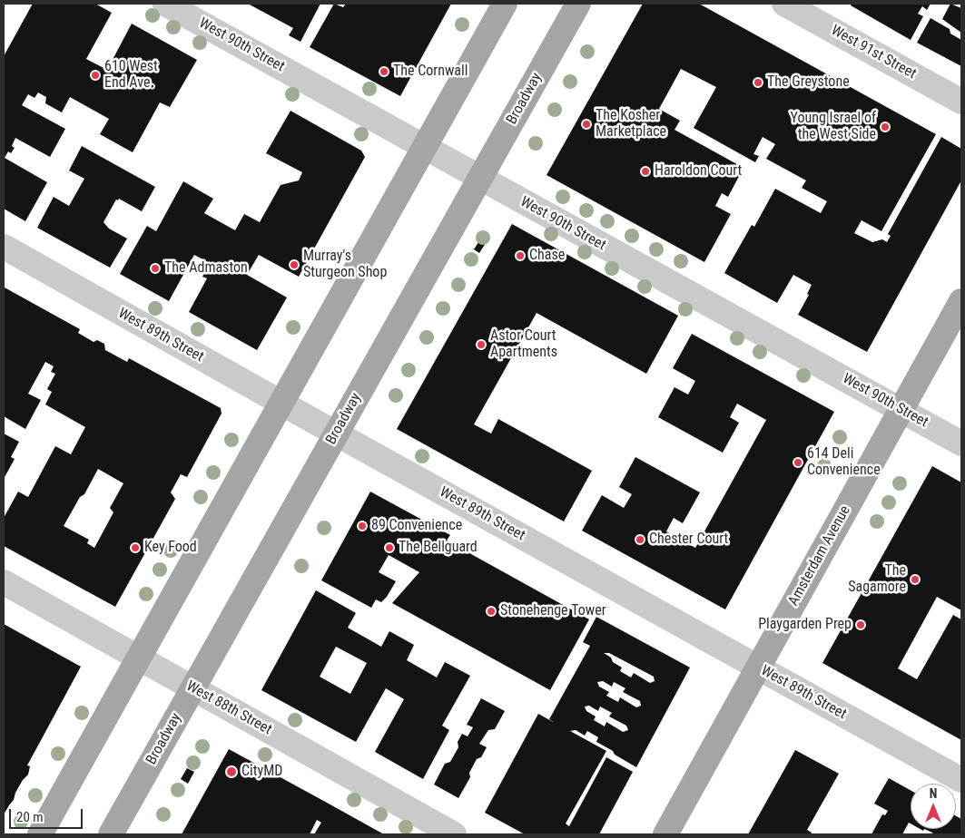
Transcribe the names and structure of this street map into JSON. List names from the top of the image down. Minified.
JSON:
{"streets":{"main road":["Broadway","Amsterdam Avenue"],"street":["West 90th Street","West 91st Street","West 89th Street","West 88th Street"]},"crossings":[["West 90th Street","Broadway"],["West 90th Street","Amsterdam Avenue"],["Broadway","West 89th Street"],["Broadway","West 88th Street"],["West 89th Street","Amsterdam Avenue"]],"places":["The Cornwall","610 West End Ave.","The Greystone","The Kosher Marketplace","Young Israel of the West Side","Haroldon Court","Chase","Murray's Sturgeon Shop","The Admaston","Astor Court Apartments","614 Deli Convenience","89 Convenience","Chester Court","Key Food","The Bellguard","The Sagamore","Stonehenge Tower","Playgarden Prep","CityMD"],"scale_bar":"20 m","north":"top"}
